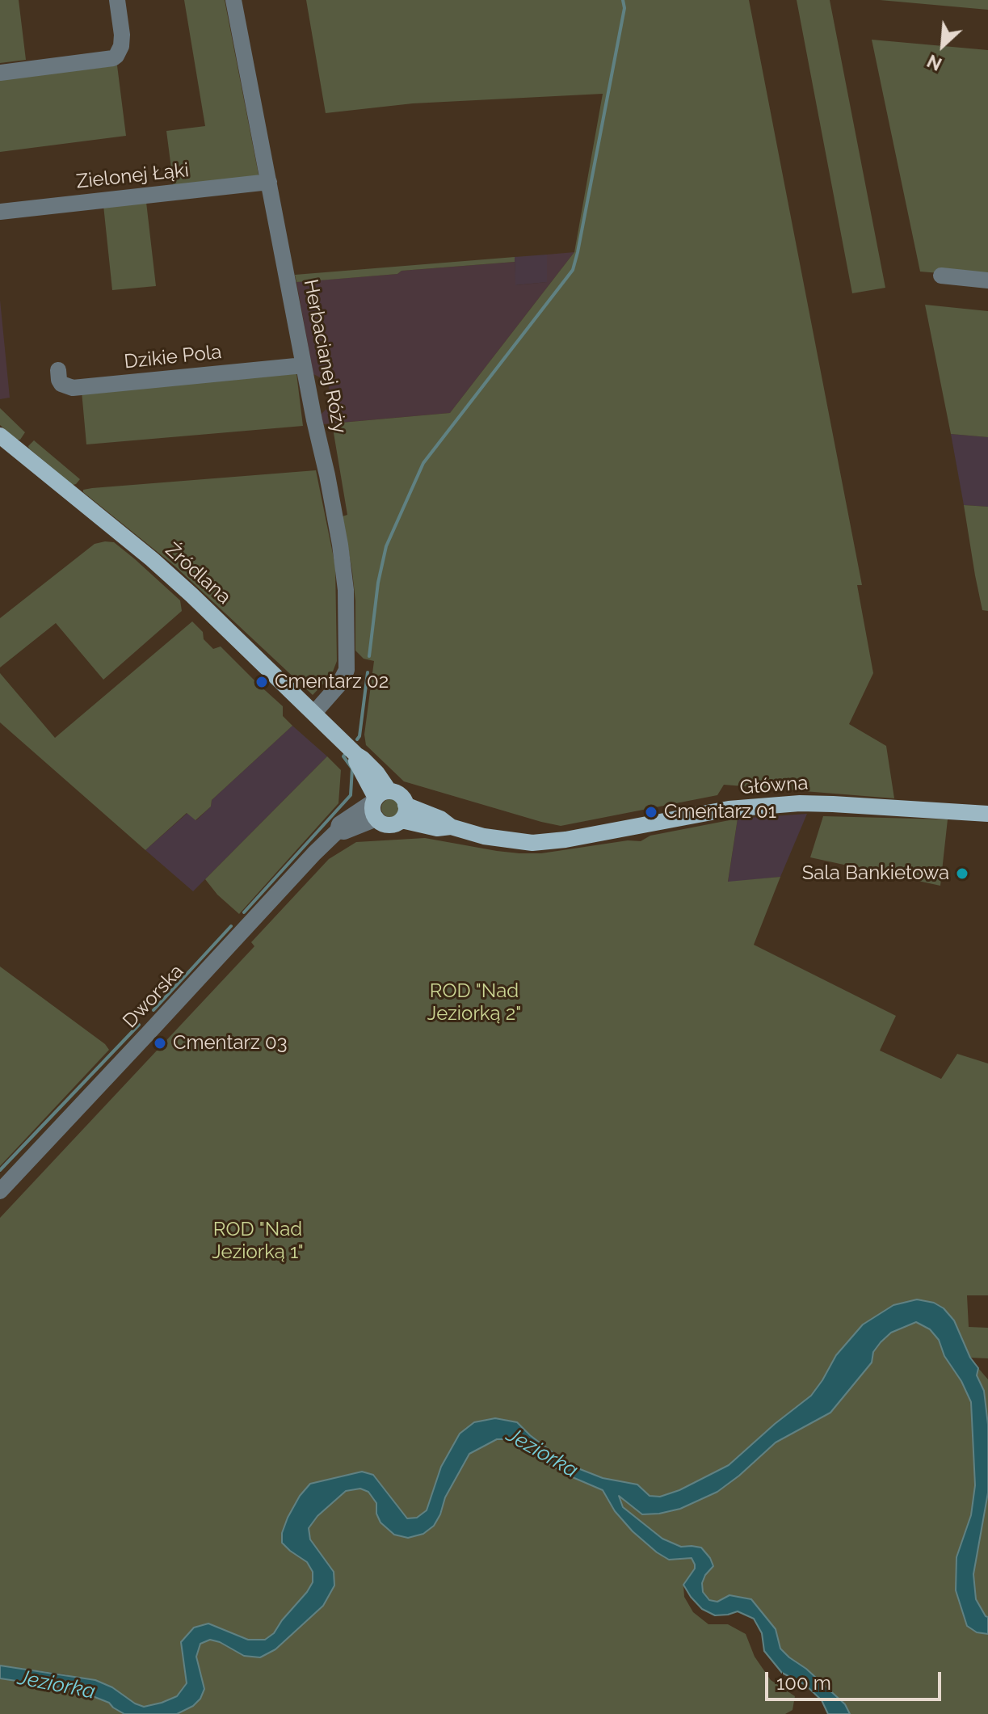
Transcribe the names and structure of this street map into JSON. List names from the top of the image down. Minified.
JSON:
{"streets":{"main road":["Źródlana","Główna"],"street":["Zielonej Łąki","Herbacianej Róży","Dzikie Pola","Dworska"]},"crossings":[["Zielonej Łąki","Herbacianej Róży"],["Herbacianej Róży","Dzikie Pola"],["Herbacianej Róży","Źródlana"],["Źródlana","Główna"],["Źródlana","Dworska"],["Główna","Dworska"]],"water":["Jeziorka"],"parks":["ROD \"Nad Jeziorką 2\"","ROD \"Nad Jeziorką 1\""],"places":["Cmentarz 02","Cmentarz 01","Sala Bankietowa","Cmentarz 03"],"scale_bar":"100 m","north":"bottom left"}
